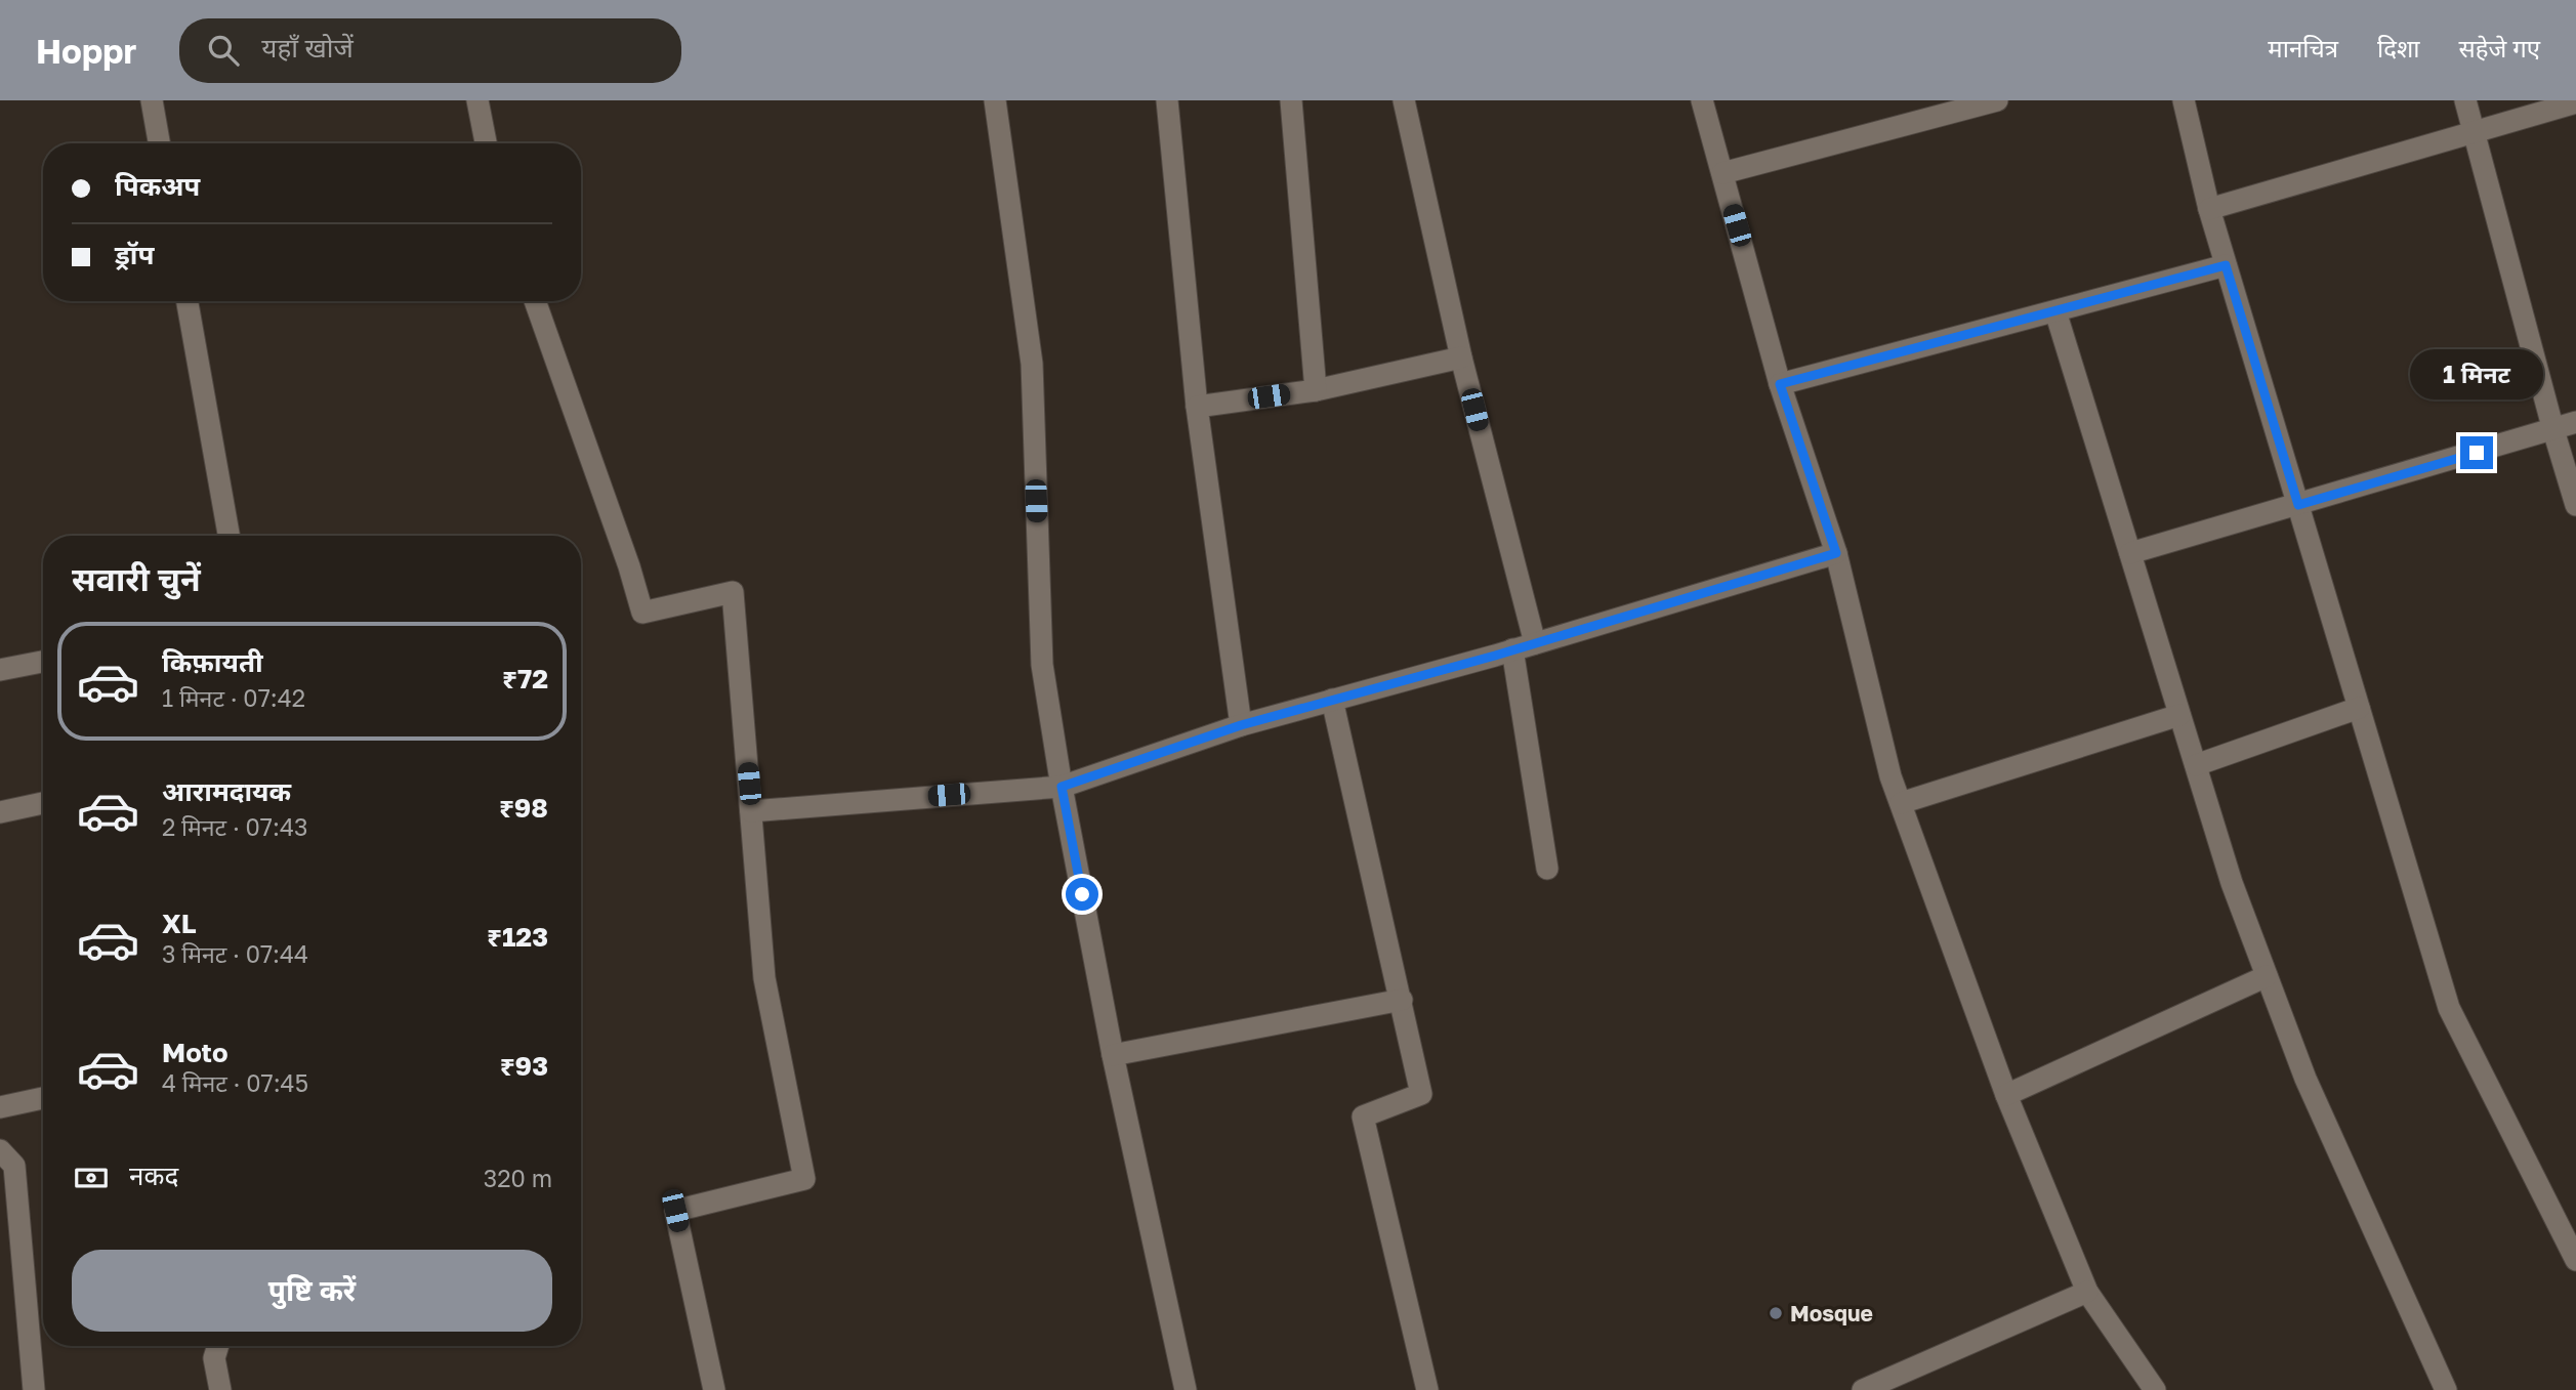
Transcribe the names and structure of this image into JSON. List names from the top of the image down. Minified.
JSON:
{"places":["Mosque"],"page":{"header":"Hoppr","search":"यहाँ खोजें","nav":["मानचित्र","दिशा","सहेजे गए"],"banner":["पिकअप","ड्रॉप"],"bubble":"1 मिनट","heading":"सवारी चुनें","list":[{"name":"किफ़ायती","note":"1 मिनट · 07:42","value":"₹72"},{"name":"आरामदायक","note":"2 मिनट · 07:43","value":"₹98"},{"name":"XL","note":"3 मिनट · 07:44","value":"₹123"},{"name":"Moto","note":"4 मिनट · 07:45","value":"₹93"}],"pay":["नकद","320 m"],"buttons":"पुष्टि करें"}}
